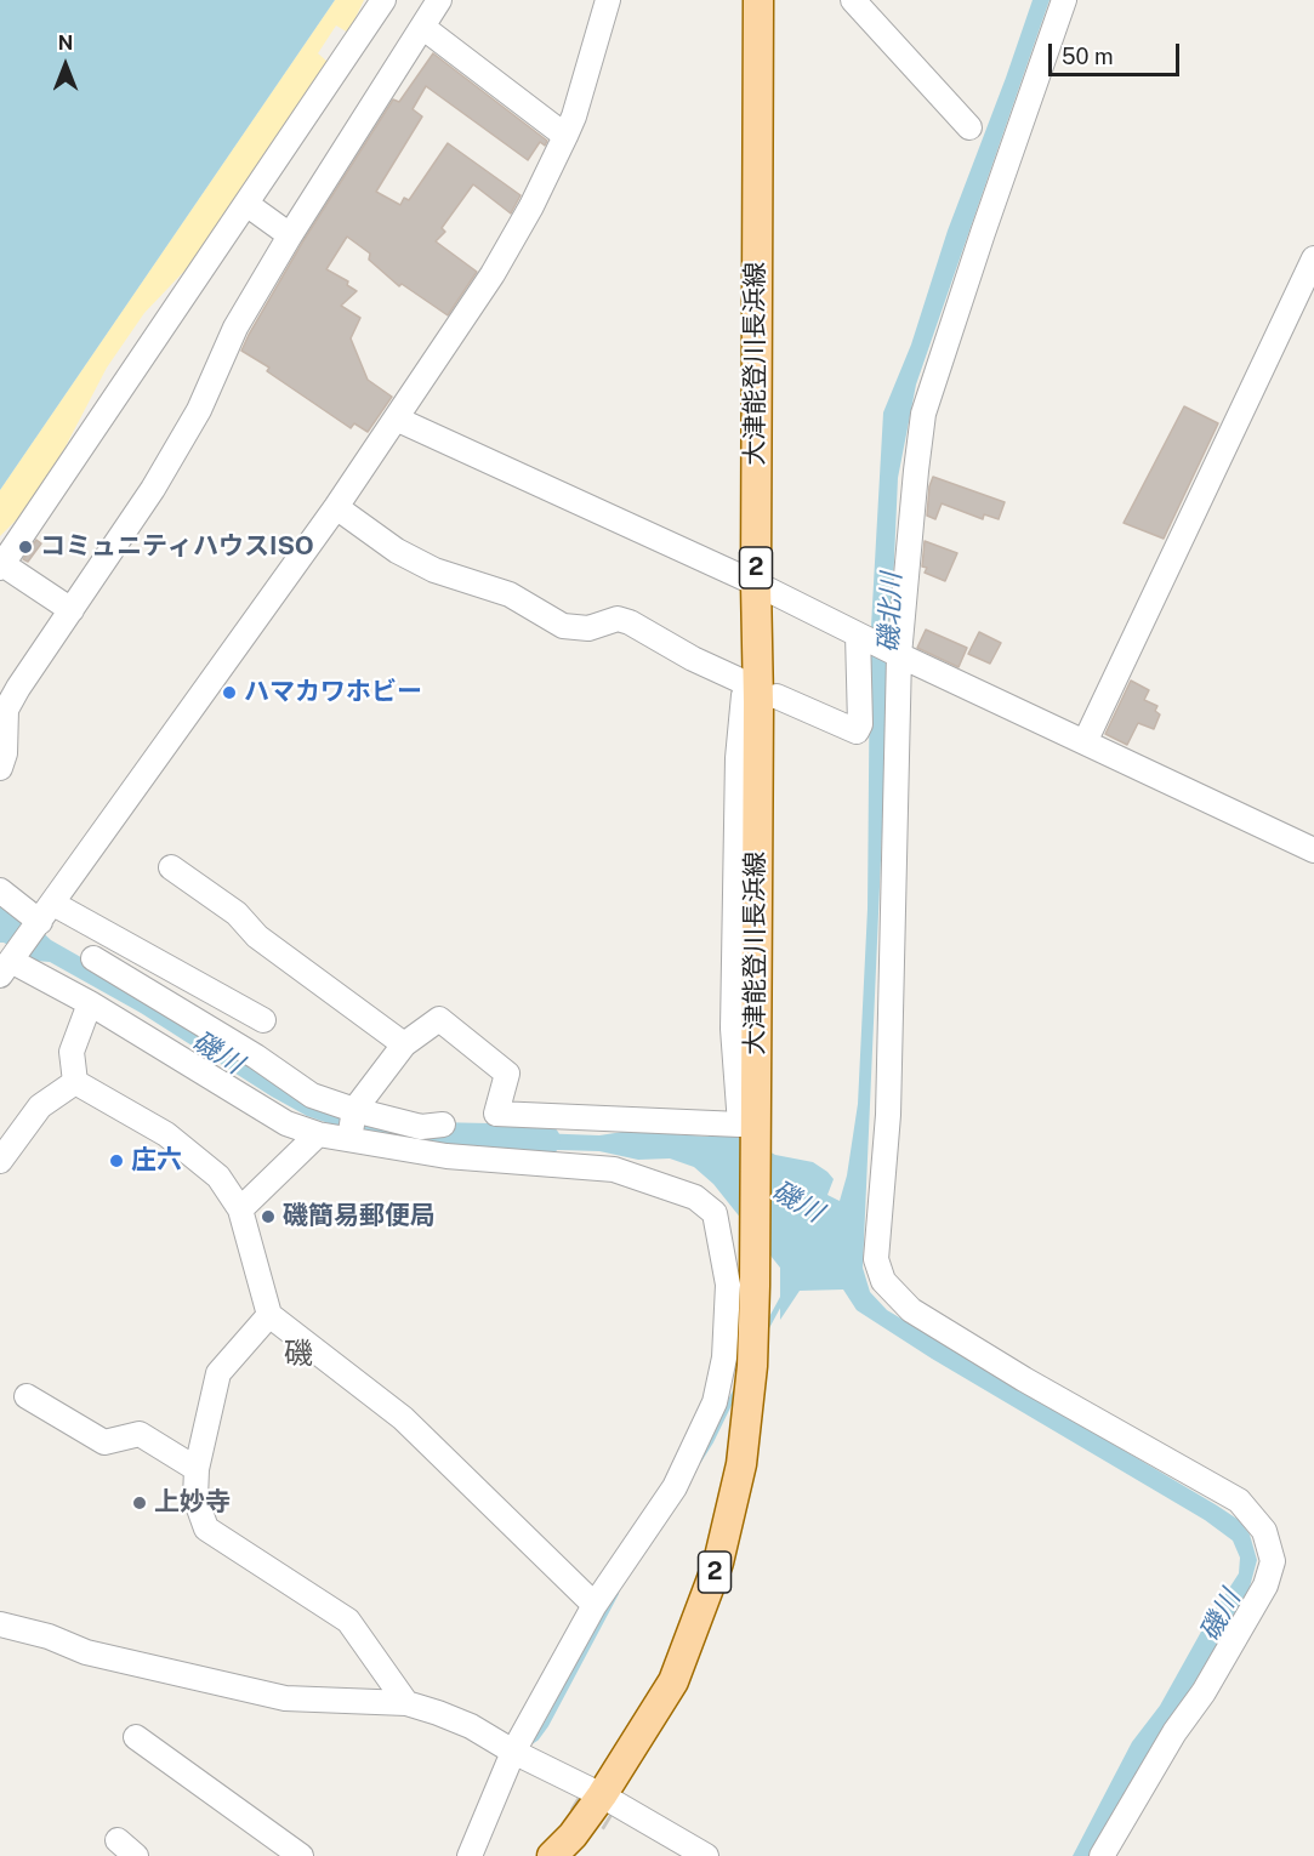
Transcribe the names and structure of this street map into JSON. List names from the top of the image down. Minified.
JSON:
{"streets":{"main road":["大津能登川長浜線","2"]},"districts":["磯"],"water":["磯北川","磯川"],"places":["コミュニティハウスISO","ハマカワホビー","庄六","磯簡易郵便局","上妙寺"],"scale_bar":"50 m","north":"top"}
